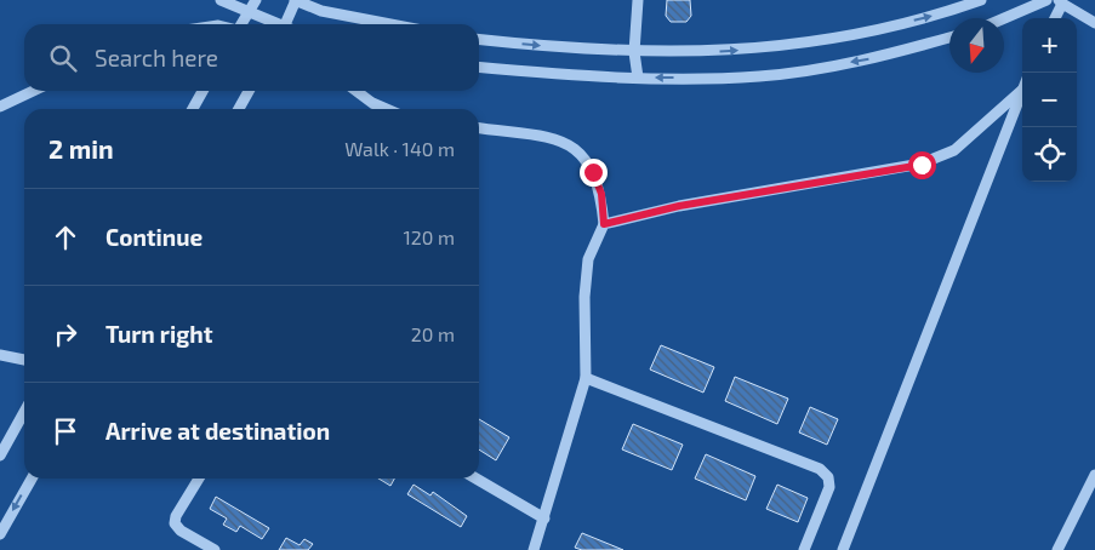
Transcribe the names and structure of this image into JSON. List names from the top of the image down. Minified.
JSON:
{"north":"bottom","page":{"map_buttons":["+","−"],"search":"Search here","heading":["2 min","Walk · 140 m"],"list":[["Continue","120 m"],["Turn right","20 m"],"Arrive at destination"]}}
